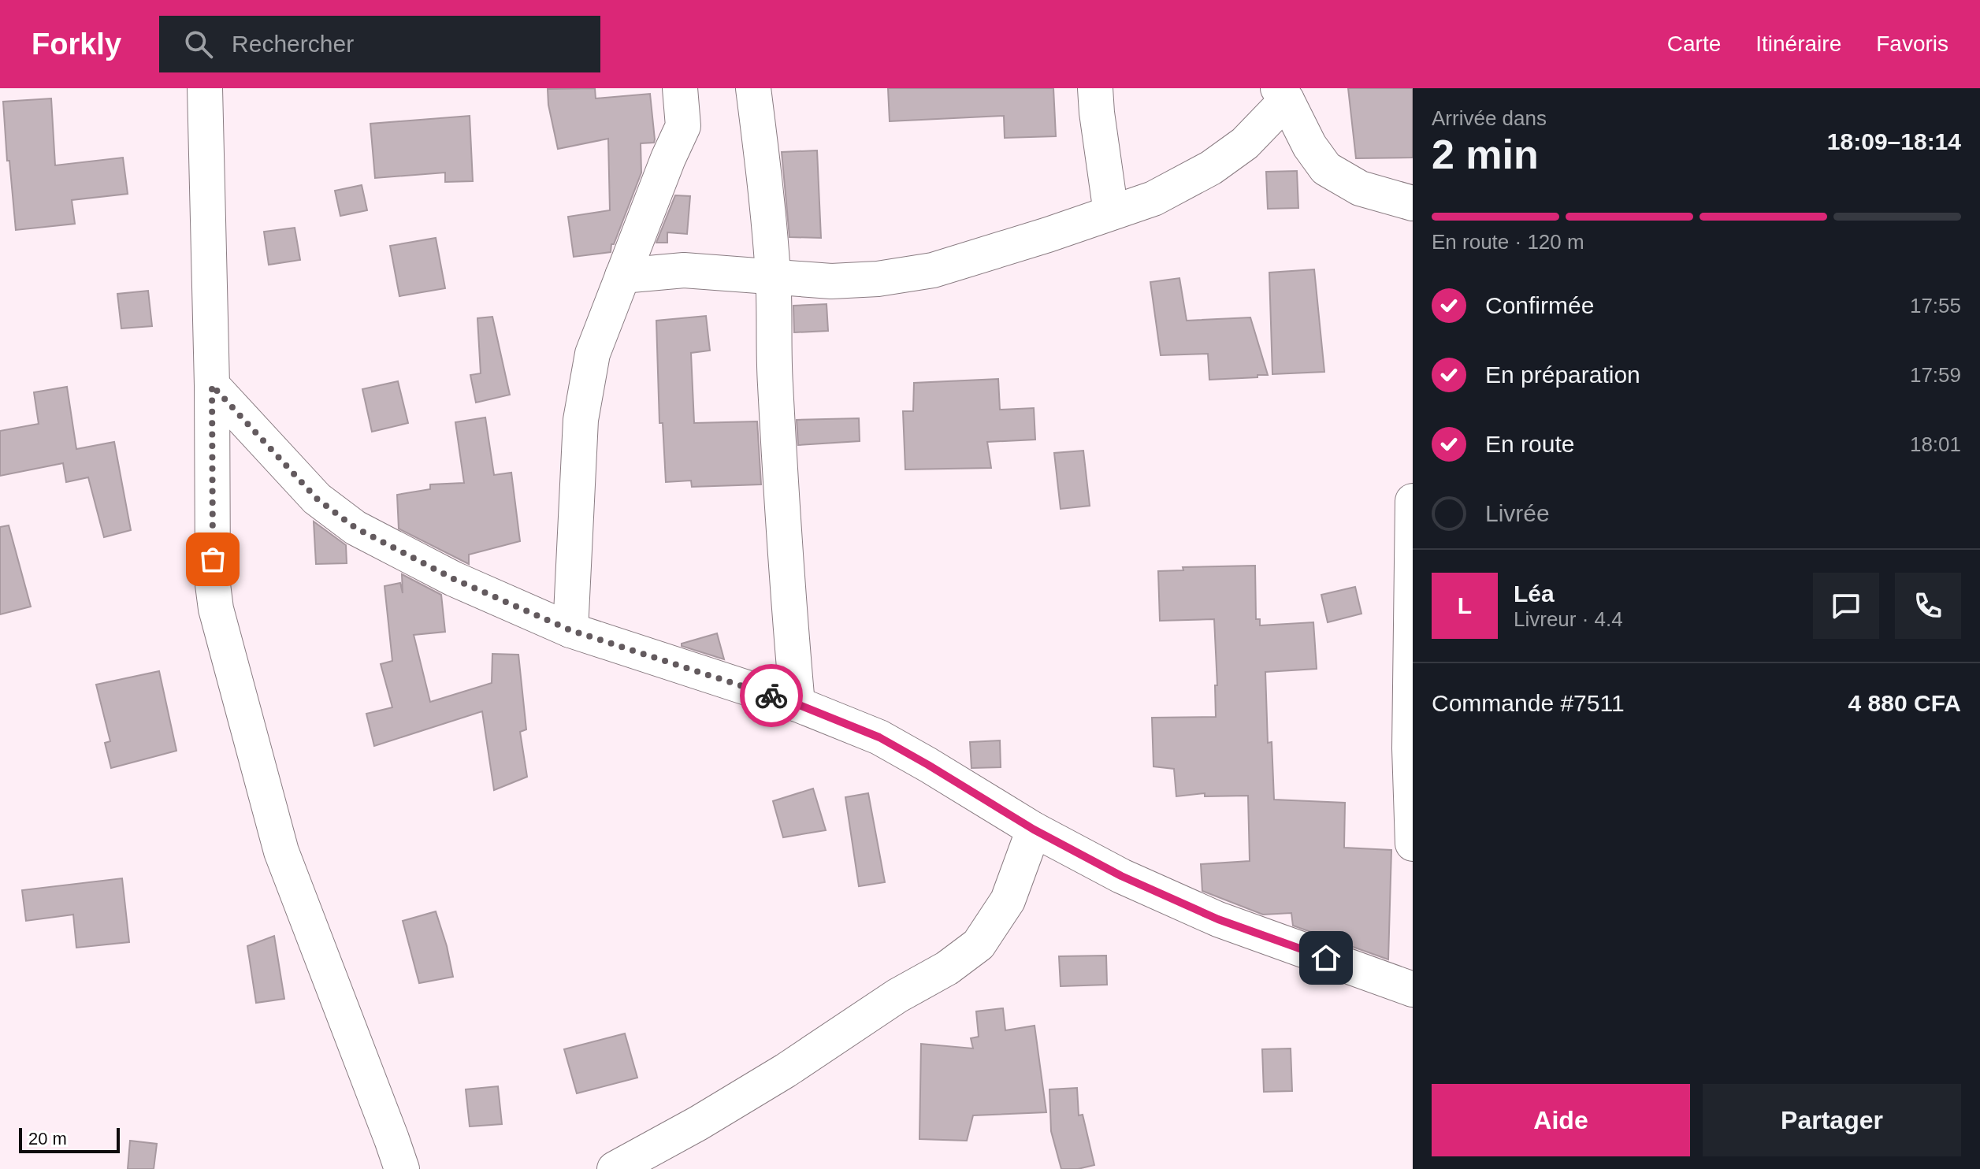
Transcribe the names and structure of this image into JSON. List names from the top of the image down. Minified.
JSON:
{"scale_bar":"20 m","page":{"header":"Forkly","search":"Rechercher","nav":["Carte","Itinéraire","Favoris"],"heading":["2 min","Arrivée dans","18:09–18:14"],"panel":["Léa","Livreur · 4.4","Commande #7511","4 880 CFA"],"bar":"En route · 120 m","list":[["Confirmée","17:55"],["En préparation","17:59"],["En route","18:01"],"Livrée"],"round":"L","buttons":["Aide","Partager"],"scale":"20 m"}}
